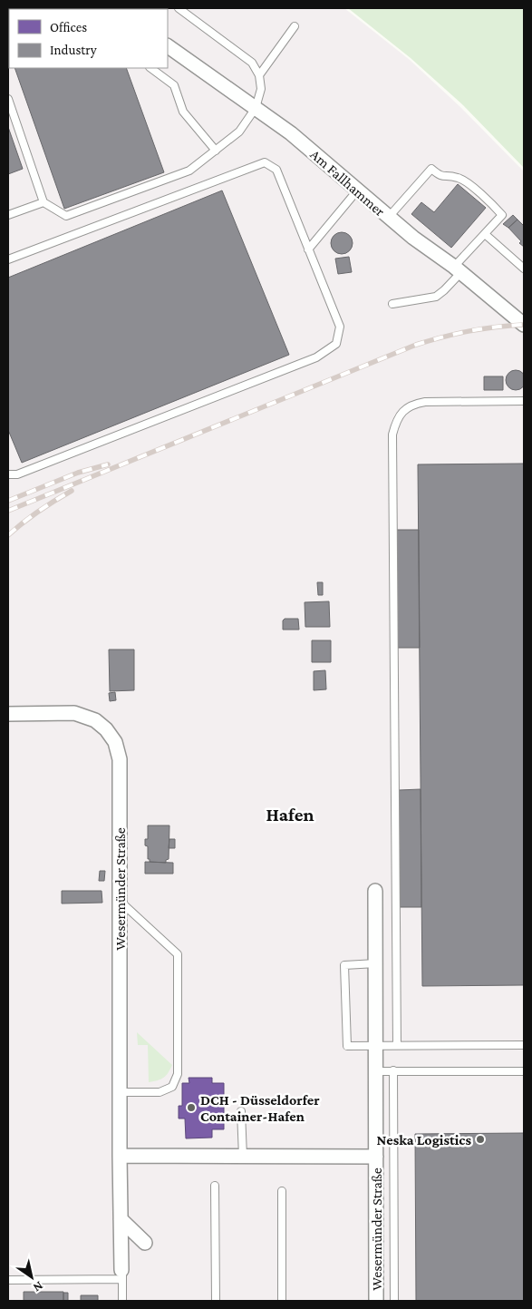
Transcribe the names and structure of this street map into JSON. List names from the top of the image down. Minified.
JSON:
{"streets":{"street":["Am Fallhammer","Wesermünder Straße"]},"districts":["Hafen"],"places":["DCH - Düsseldorfer Container-Hafen","Neska Logistics"],"legend":["Offices","Industry"],"north":"bottom right"}
